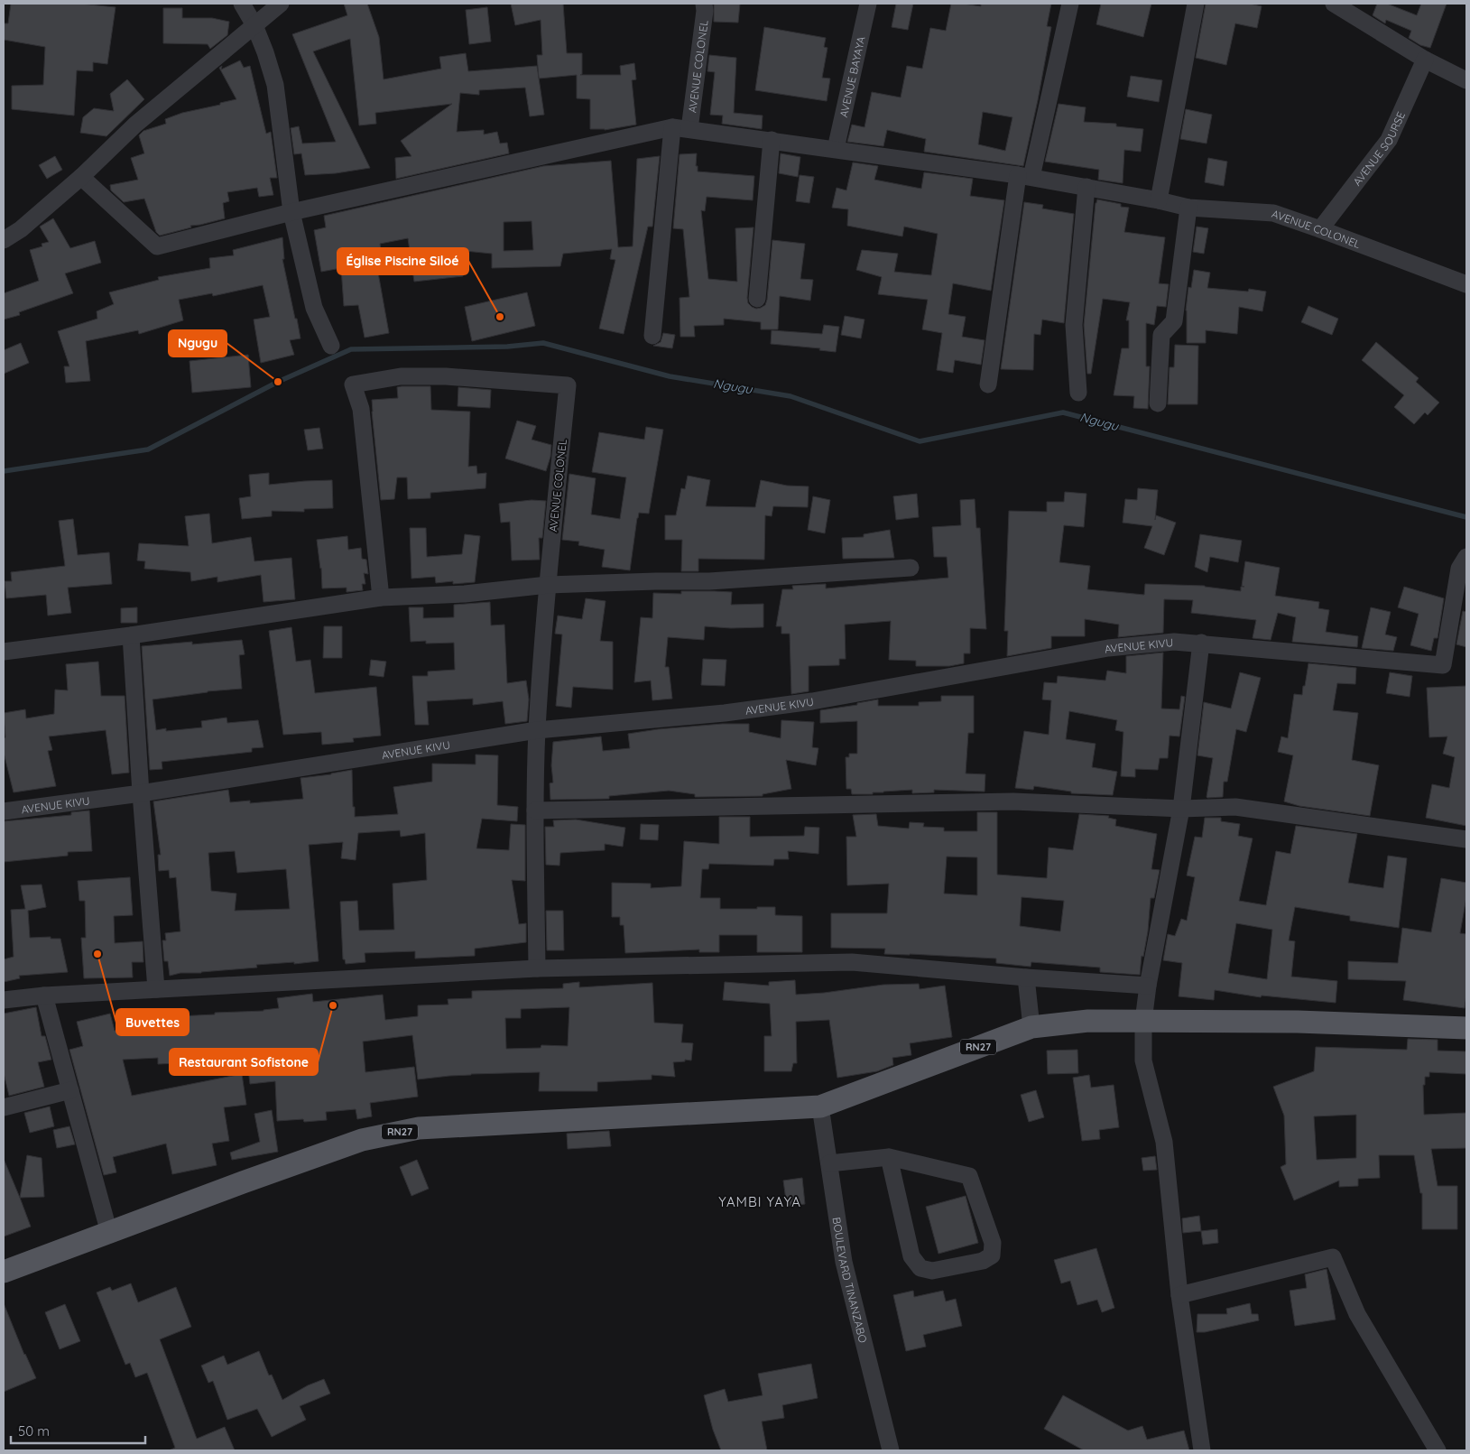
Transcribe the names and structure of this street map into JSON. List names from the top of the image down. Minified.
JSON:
{"streets":{"main road":["RN27"],"street":["AVENUE COLONEL","AVENUE BAYAYA","AVENUE SOURSE","AVENUE KIVU","BOULEVARD TINANZABO"]},"crossings":[["AVENUE COLONEL","AVENUE BAYAYA"],["AVENUE COLONEL","AVENUE SOURSE"],["AVENUE COLONEL","AVENUE KIVU"],["RN27","BOULEVARD TINANZABO"]],"districts":["YAMBI YAYA"],"water":["Ngugu"],"places":["Église Piscine Siloé","Ngugu","Buvettes","Restaurant Sofistone"],"scale_bar":"50 m"}
